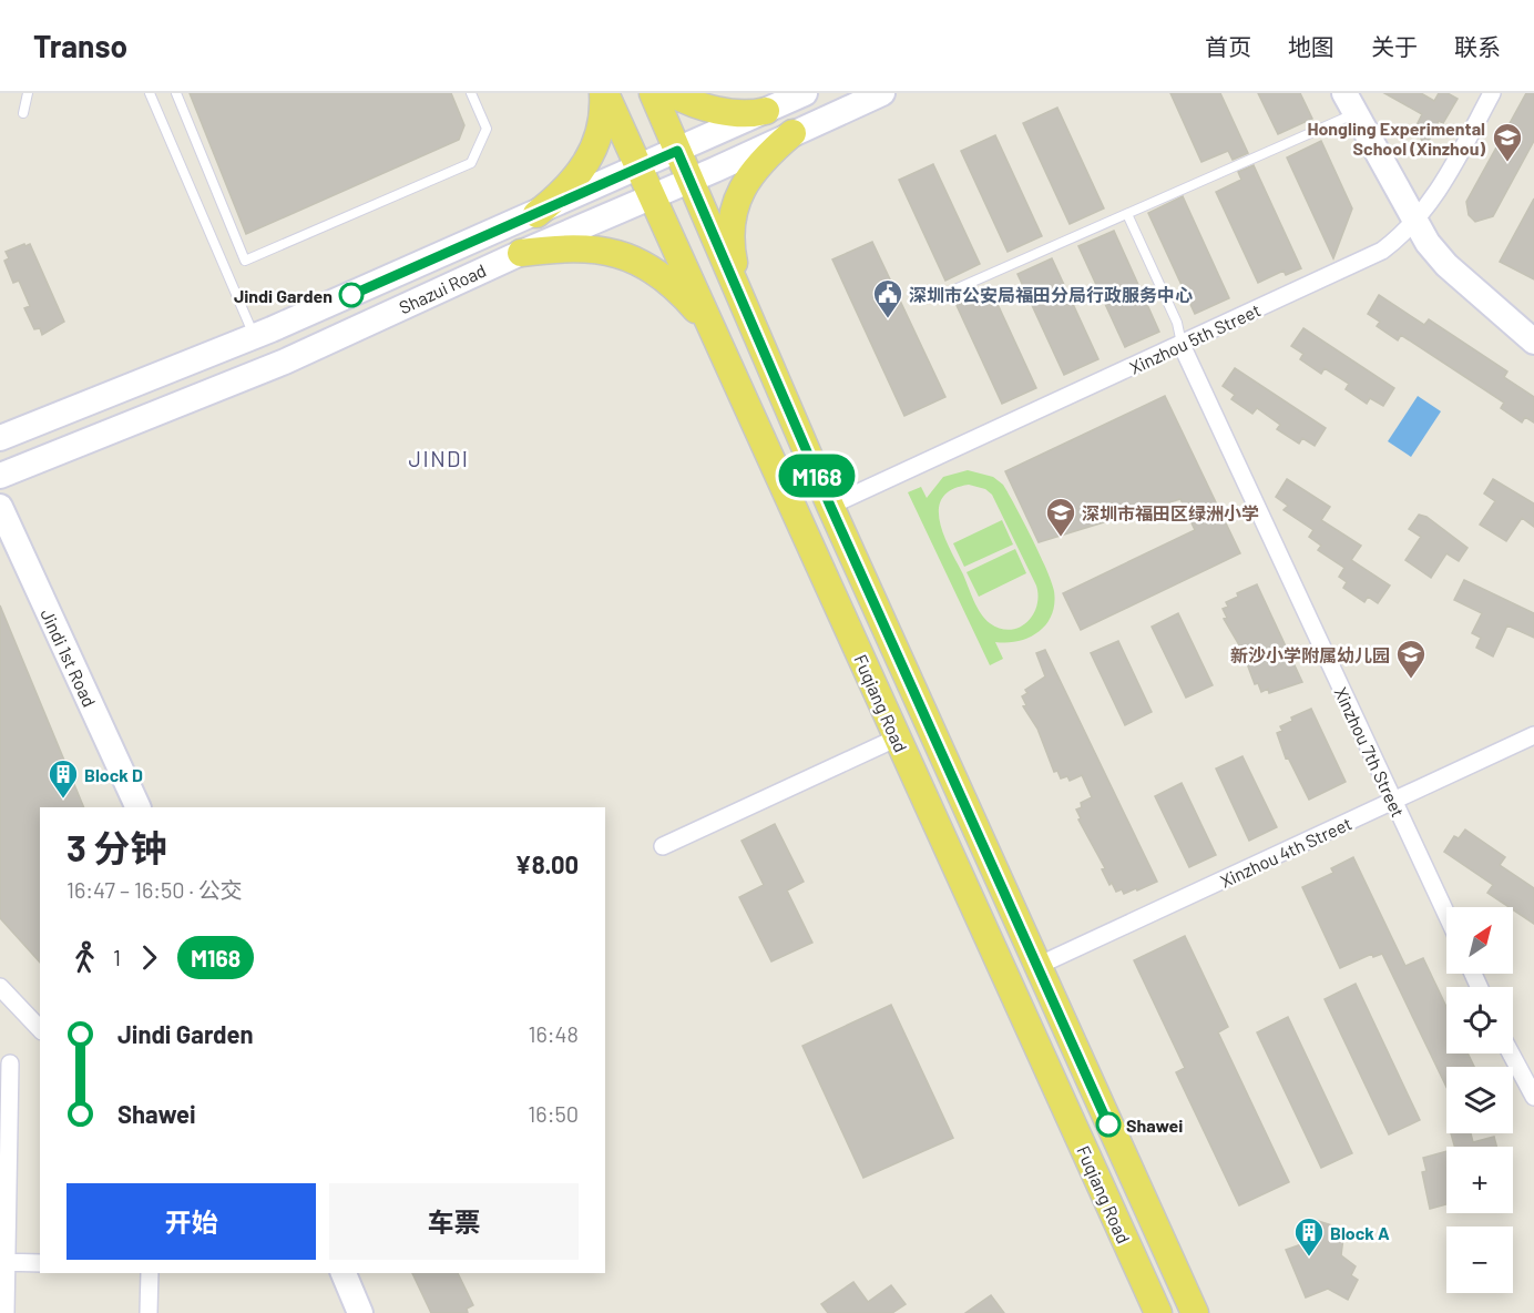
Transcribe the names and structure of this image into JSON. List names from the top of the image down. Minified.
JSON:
{"streets":{"main road":["Fuqiang Road"],"street":["Shazui Road","Xinzhou 5th Street","Jindi 1st Road","Xinzhou 7th Street","Xinzhou 4th Street"]},"crossings":[["Shazui Road","Fuqiang Road"],["Xinzhou 5th Street","Fuqiang Road"],["Xinzhou 5th Street","Xinzhou 7th Street"],["Fuqiang Road","Xinzhou 4th Street"],["Xinzhou 7th Street","Xinzhou 4th Street"]],"districts":["JINDI"],"places":{"school or university":["Hongling Experimental School (Xinzhou)","深圳市福田区绿洲小学","新沙小学附属幼儿园"],"other":["Jindi Garden","Shawei"],"public building":["深圳市公安局福田分局行政服务中心"],"building":["Block D","Block A"]},"lines":["bus line M168"],"north":"top right","page":{"header":"Transo","nav":["首页","地图","关于","联系"],"on_map":"M168","heading":["3 分钟","16:47 – 16:50 · 公交","¥8.00"],"map_buttons":["+","−"],"legs":["1","M168"],"list":[{"name":"Jindi Garden","value":"16:48"},{"name":"Shawei","value":"16:50"}],"buttons":["开始","车票"]}}
